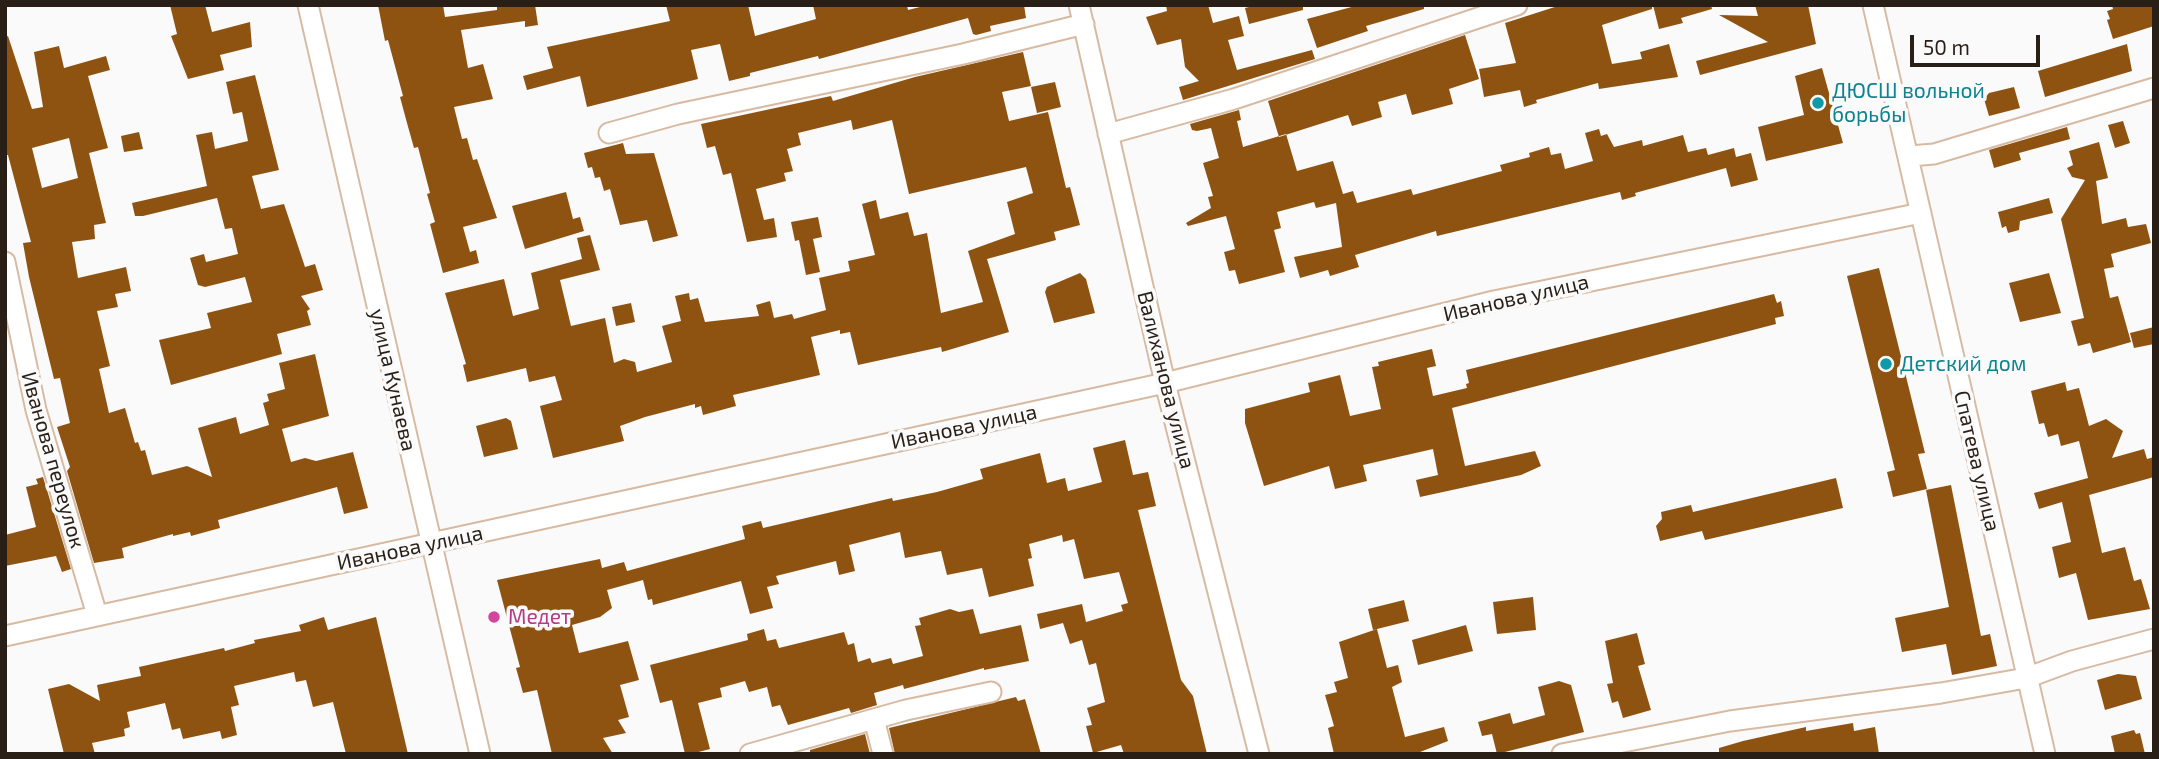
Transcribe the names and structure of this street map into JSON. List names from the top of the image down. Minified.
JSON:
{"streets":{"street":["Иванова улица","улица Кунаева","Валиханова улица","Иванова переулок","Спатева улица"]},"crossings":[["Иванова улица","улица Кунаева"],["Иванова улица","Валиханова улица"],["Иванова улица","Иванова переулок"],["Иванова улица","Спатева улица"]],"places":["ДЮСШ вольной борьбы","Детский дом","Медет"],"scale_bar":"50 m"}
